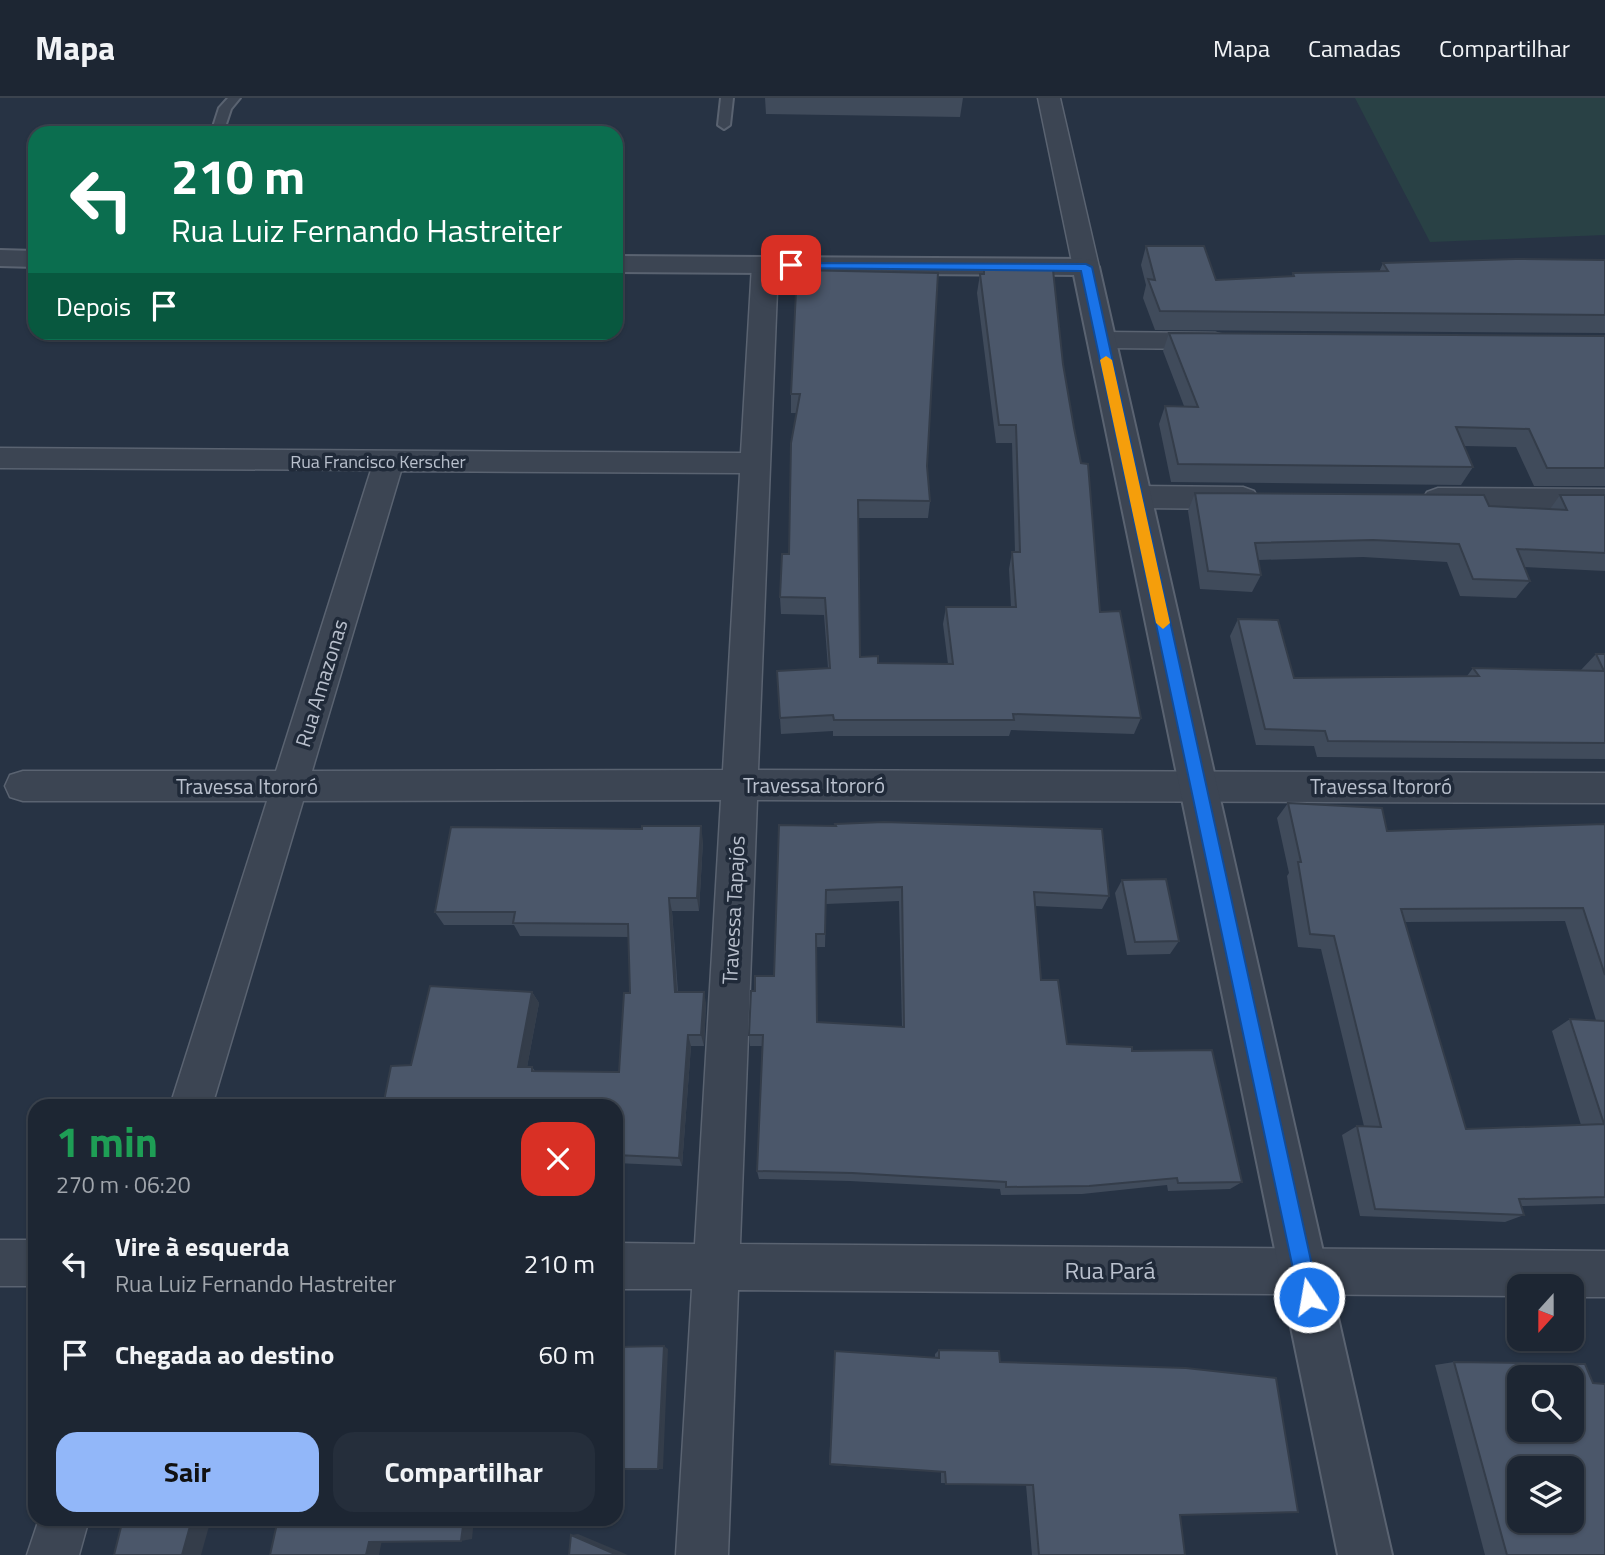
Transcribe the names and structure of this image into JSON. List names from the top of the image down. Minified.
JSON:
{"streets":{"street":["Rua Francisco Kerscher","Rua Amazonas","Travessa Itororó","Travessa Tapajós","Rua Pará"]},"crossings":[["Rua Francisco Kerscher","Rua Amazonas"],["Rua Francisco Kerscher","Travessa Tapajós"],["Rua Amazonas","Travessa Itororó"],["Travessa Itororó","Travessa Tapajós"],["Travessa Tapajós","Rua Pará"]],"north":"bottom","page":{"header":"Mapa","nav":["Mapa","Camadas","Compartilhar"],"turn":["210 m","Rua Luiz Fernando Hastreiter"],"then":"Depois","heading":["1 min","270 m · 06:20"],"list":[{"name":"Vire à esquerda","note":"Rua Luiz Fernando Hastreiter","value":"210 m"},{"name":"Chegada ao destino","value":"60 m"}],"buttons":["Sair","Compartilhar"]}}
